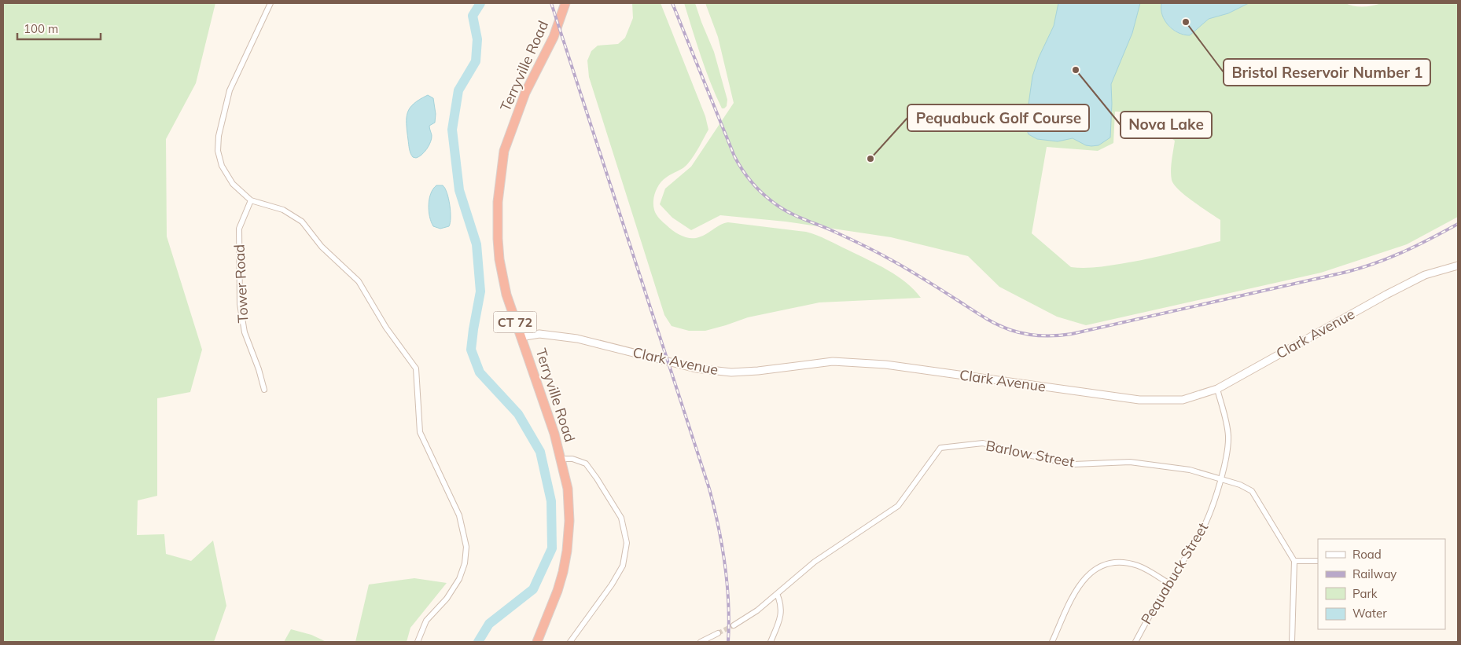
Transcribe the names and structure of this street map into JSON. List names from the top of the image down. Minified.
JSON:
{"streets":{"highway":["Terryville Road","CT 72"],"main road":["Clark Avenue"],"street":["Tower Road","Barlow Street","Pequabuck Street"]},"crossings":[["Terryville Road","Clark Avenue"],["Clark Avenue","Pequabuck Street"],["Barlow Street","Pequabuck Street"]],"places":["Bristol Reservoir Number 1","Nova Lake","Pequabuck Golf Course"],"legend":["Road","Railway","Park","Water"],"scale_bar":"100 m"}
